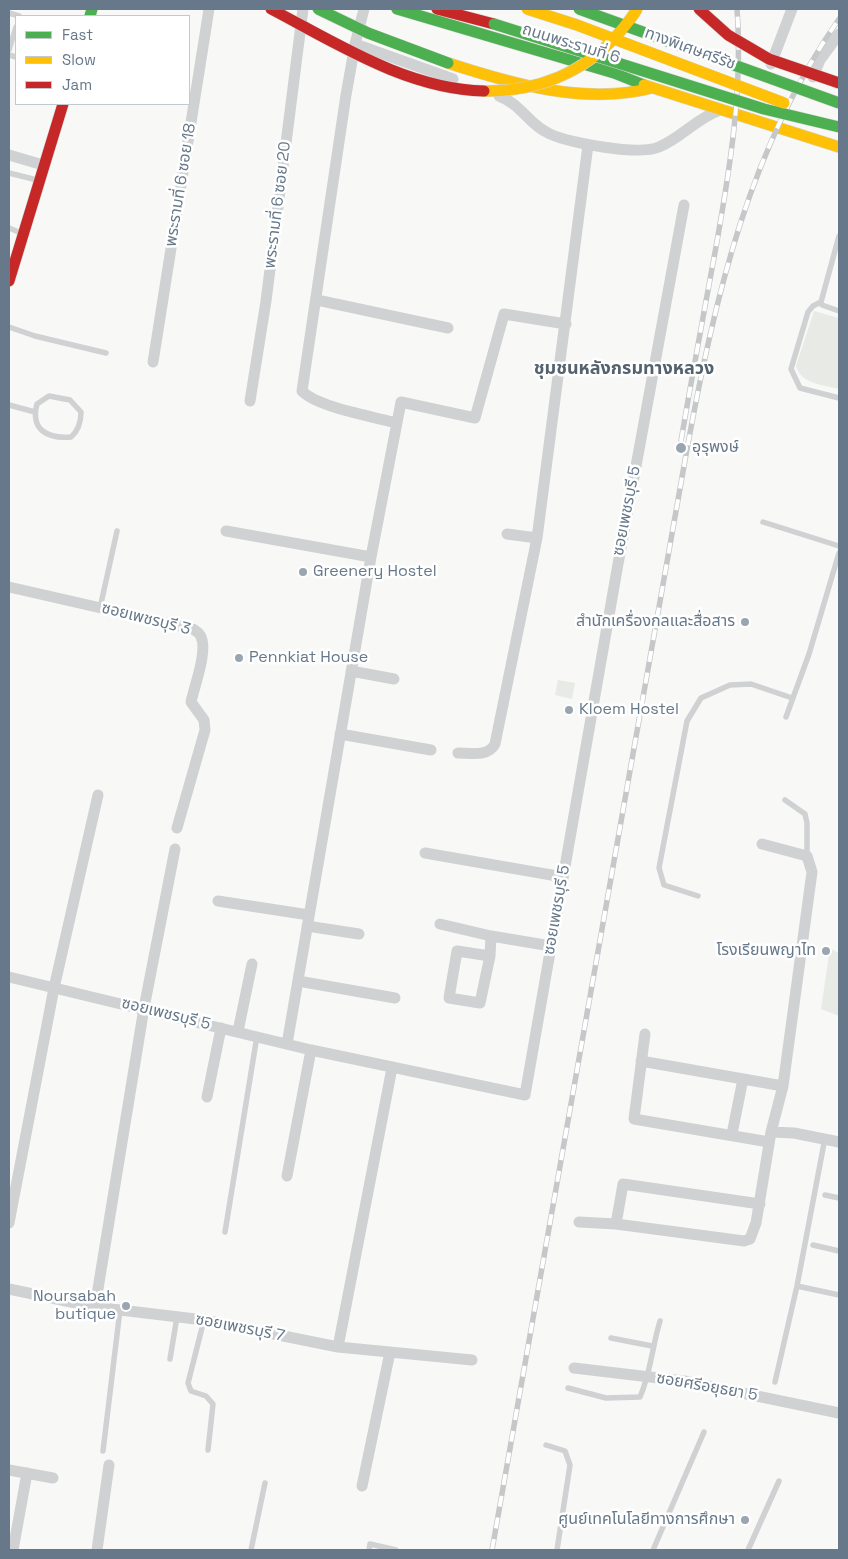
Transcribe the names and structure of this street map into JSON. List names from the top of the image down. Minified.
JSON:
{"streets":{"main road":["ถนนพระรามที่ 6","ทางพิเศษศรีรัช"],"street":["พระรามที่ 6 ซอย 18","พระรามที่ 6 ซอย 20","ซอยเพชรบุรี 5","ซอยเพชรบุรี 3","ซอยเพชรบุรี 7","ซอยศรีอยุธยา 5"]},"districts":["ชุมชนหลังกรมทางหลวง"],"places":["อุรุพงษ์","Greenery Hostel","สำนักเครื่องกลและสื่อสาร","Pennkiat House","Kloem Hostel","โรงเรียนพญาไท","Noursabah butique","ศูนย์เทคโนโลยีทางการศึกษา"],"legend":["Fast","Slow","Jam"]}
